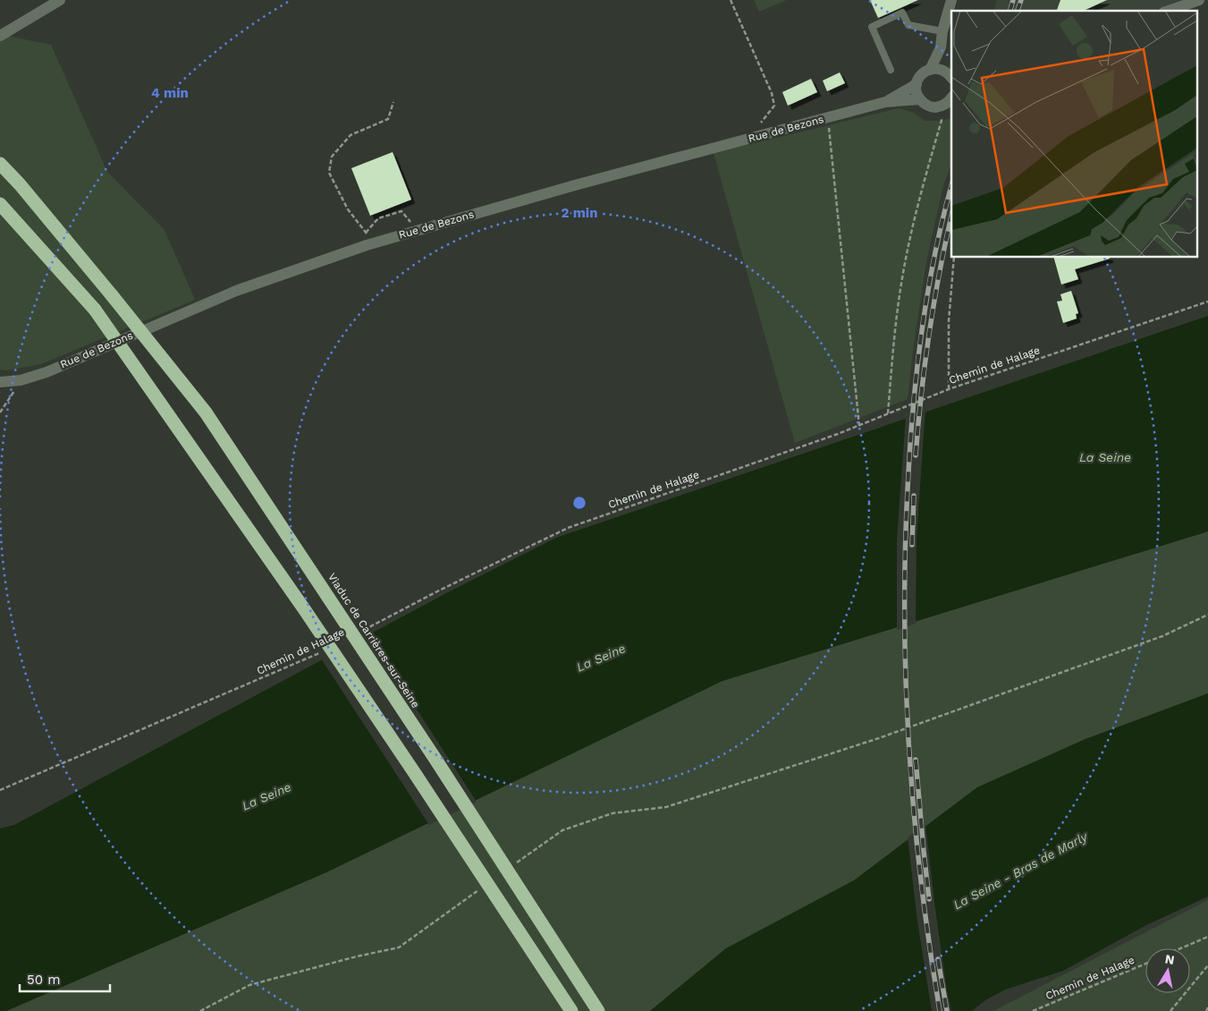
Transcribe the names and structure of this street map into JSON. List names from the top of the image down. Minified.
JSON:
{"streets":{"highway":["Viaduc de Carrières-sur-Seine"],"street":["Rue de Bezons"],"path":["Chemin de Halage"]},"water":["La Seine","La Seine - Bras de Marly"],"scale_bar":"50 m","north":"top","rings":["4 min","2 min"]}
